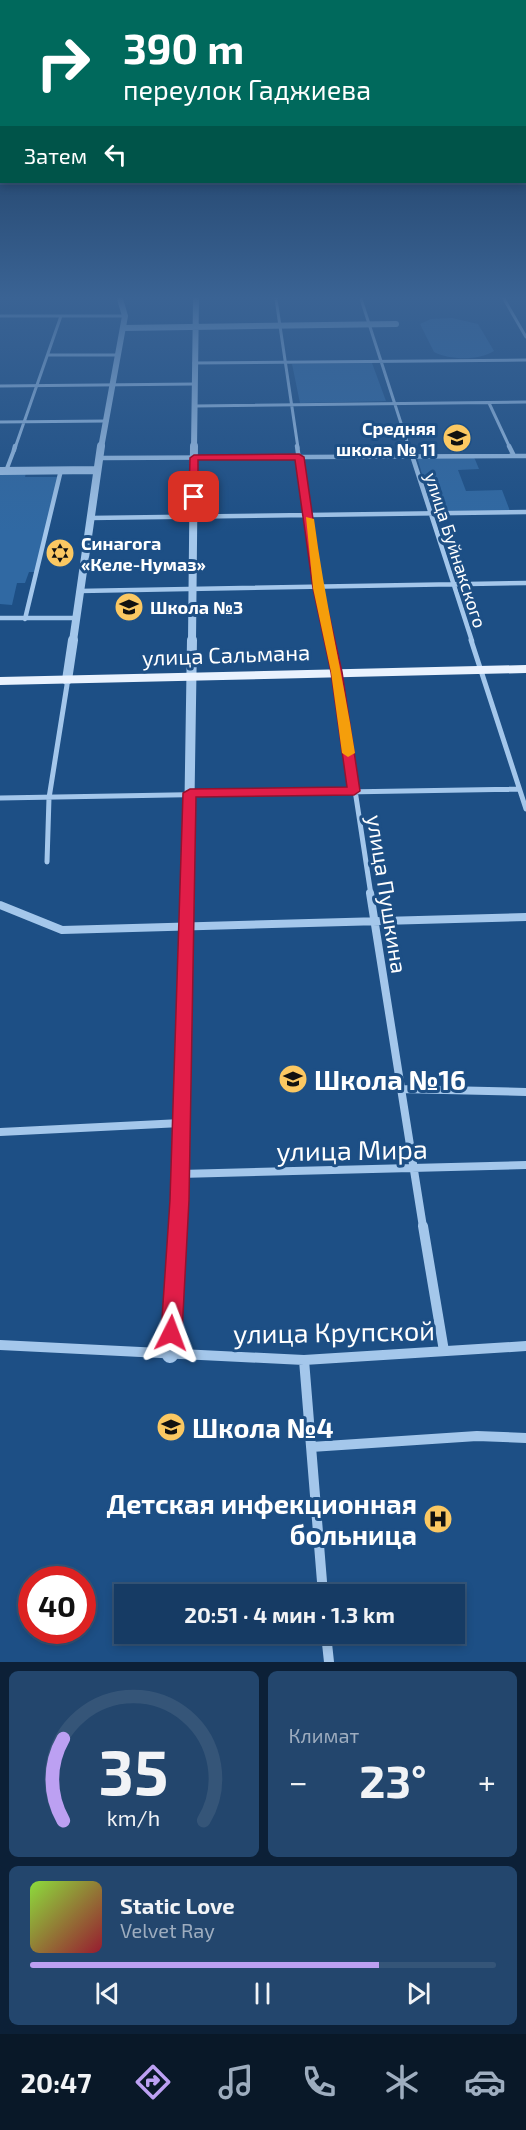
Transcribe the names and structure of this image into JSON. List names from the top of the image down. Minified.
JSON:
{"streets":{"main road":["улица Сальмана"],"street":["улица Буйнакского","улица Пушкина","улица Мира","улица Крупской"]},"crossings":[["улица Буйнакского","улица Сальмана"],["улица Сальмана","улица Пушкина"],["улица Пушкина","улица Мира"],["улица Пушкина","улица Крупской"]],"places":{"school or university":["Средняя школа № 11","Школа №3","Школа №16","Школа №4"],"synagogue":["Синагога «Келе-Нумаз»"],"hospital":["Детская инфекционная больница"]},"page":{"turn":["390 m","переулок Гаджиева"],"then":"Затем","limit":"40","trip":"20:51 · 4 мин · 1.3 km","tile":"Климат","heat":["−","23°","+"],"song":["Static Love","Velvet Ray"],"tabs":"20:47","gauge":["35","km/h"]}}
